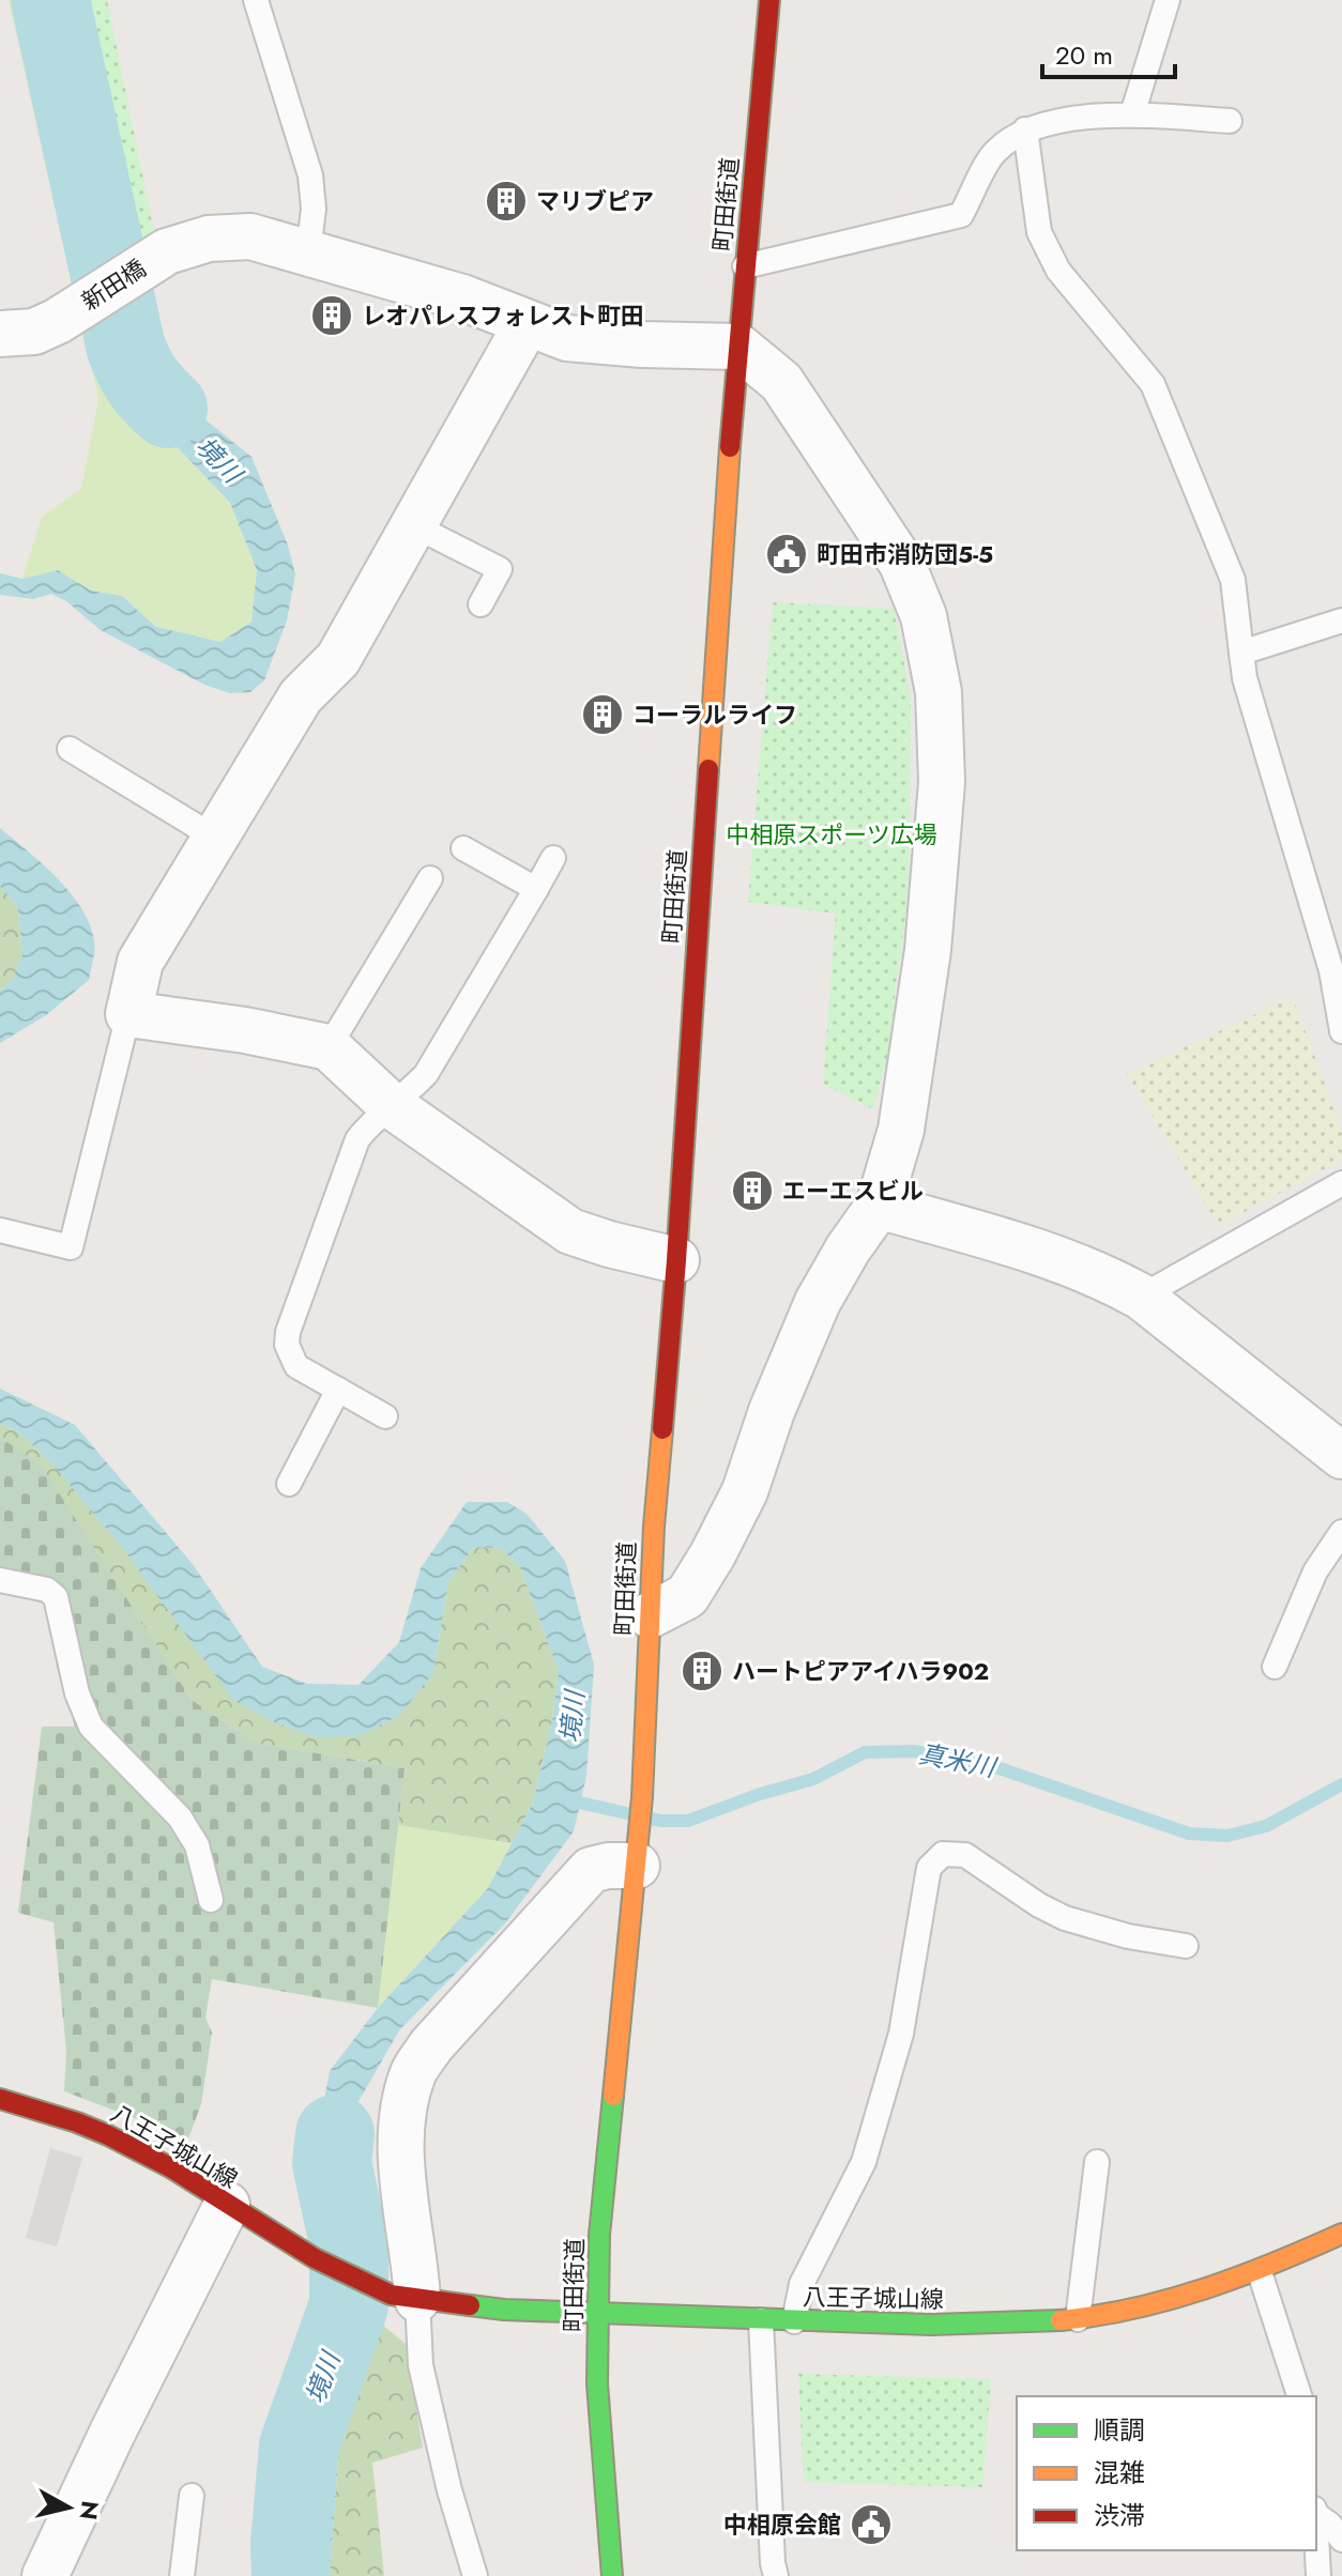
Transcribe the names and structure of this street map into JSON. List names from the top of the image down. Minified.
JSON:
{"streets":{"main road":["町田街道","八王子城山線"],"street":["新田橋"]},"crossings":[["町田街道","新田橋"],["町田街道","八王子城山線"]],"water":["境川","真米川"],"parks":["中相原スポーツ広場"],"places":{"building":["マリブピア","レオパレスフォレスト町田","コーラルライフ","エーエスビル","ハートピアアイハラ902"],"public building":["町田市消防団5-5","中相原会館"]},"legend":["順調","混雑","渋滞"],"scale_bar":"20 m","north":"right"}
